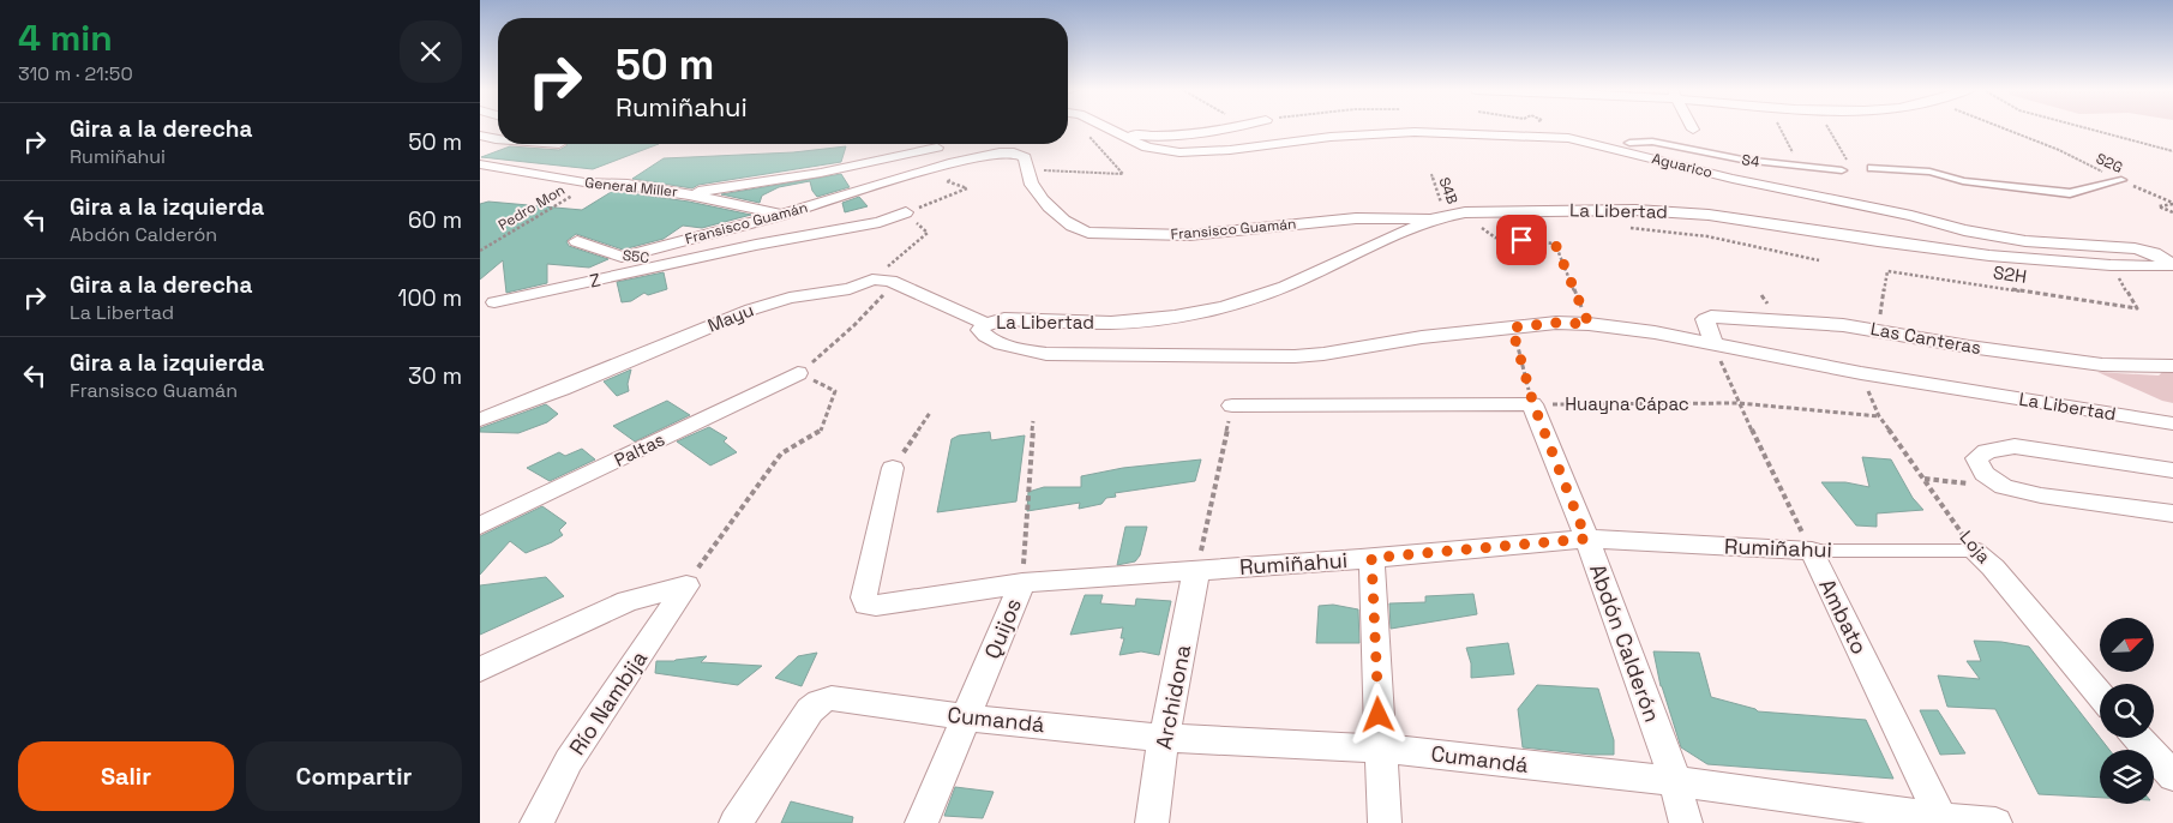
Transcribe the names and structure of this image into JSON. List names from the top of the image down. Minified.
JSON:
{"streets":{"street":["S4","Aguarico","General Miller","La Libertad","Fransisco Guamán","S5C","Z","Mayu","Las Canteras","Paltas","Loja","Rumiñahui","Ambato","Quijos","Abdón Calderón","Archidona","Río Nambija","Cumandá"],"path":["S2G","S4B","Pedro Mon","S2H","Huayna Cápac"]},"crossings":[["Aguarico","La Libertad"],["General Miller","Pedro Mon"],["General Miller","Fransisco Guamán"],["S4B","La Libertad"],["S4B","Fransisco Guamán"],["La Libertad","Fransisco Guamán"],["La Libertad","S2H"],["La Libertad","Las Canteras"],["La Libertad","Loja"],["Fransisco Guamán","S5C"],["S5C","Z"],["S2H","Las Canteras"],["Huayna Cápac","Loja"],["Huayna Cápac","Abdón Calderón"],["Loja","Rumiñahui"],["Rumiñahui","Ambato"],["Rumiñahui","Quijos"],["Rumiñahui","Abdón Calderón"],["Rumiñahui","Archidona"],["Ambato","Cumandá"],["Quijos","Cumandá"],["Abdón Calderón","Cumandá"],["Archidona","Cumandá"]],"north":"top right","page":{"heading":["4 min","310 m · 21:50"],"turn":["50 m","Rumiñahui"],"list":[{"name":"Gira a la derecha","note":"Rumiñahui","value":"50 m"},{"name":"Gira a la izquierda","note":"Abdón Calderón","value":"60 m"},{"name":"Gira a la derecha","note":"La Libertad","value":"100 m"},{"name":"Gira a la izquierda","note":"Fransisco Guamán","value":"30 m"}],"buttons":["Salir","Compartir"]}}
